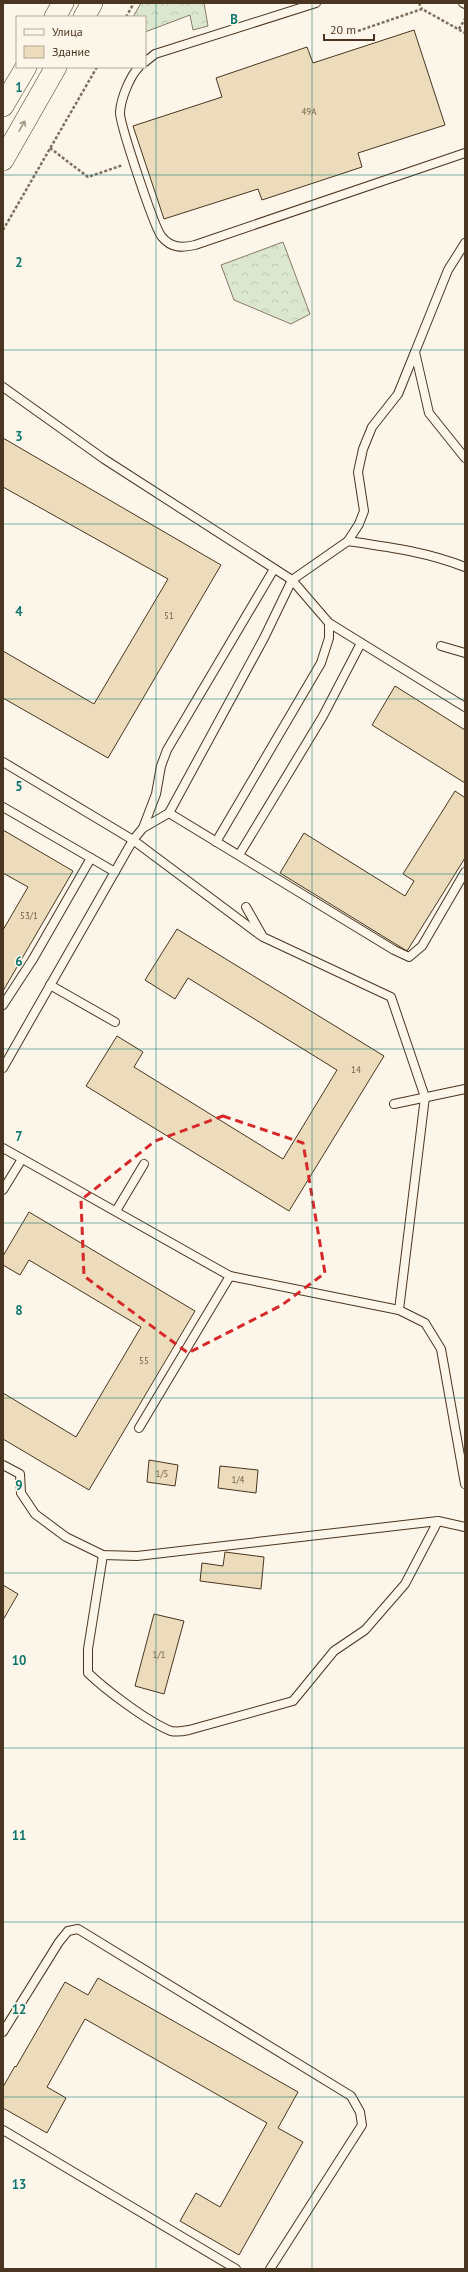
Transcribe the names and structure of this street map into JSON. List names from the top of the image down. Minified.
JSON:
{"house_numbers":["49А","51","53/1","14","55","1/5","1/4","1/1"],"legend":["Улица","Здание"],"scale_bar":"20 m","grid":{"columns":["B"],"rows":["1","2","3","4","5","6","7","8","9","10","11","12","13"]}}
